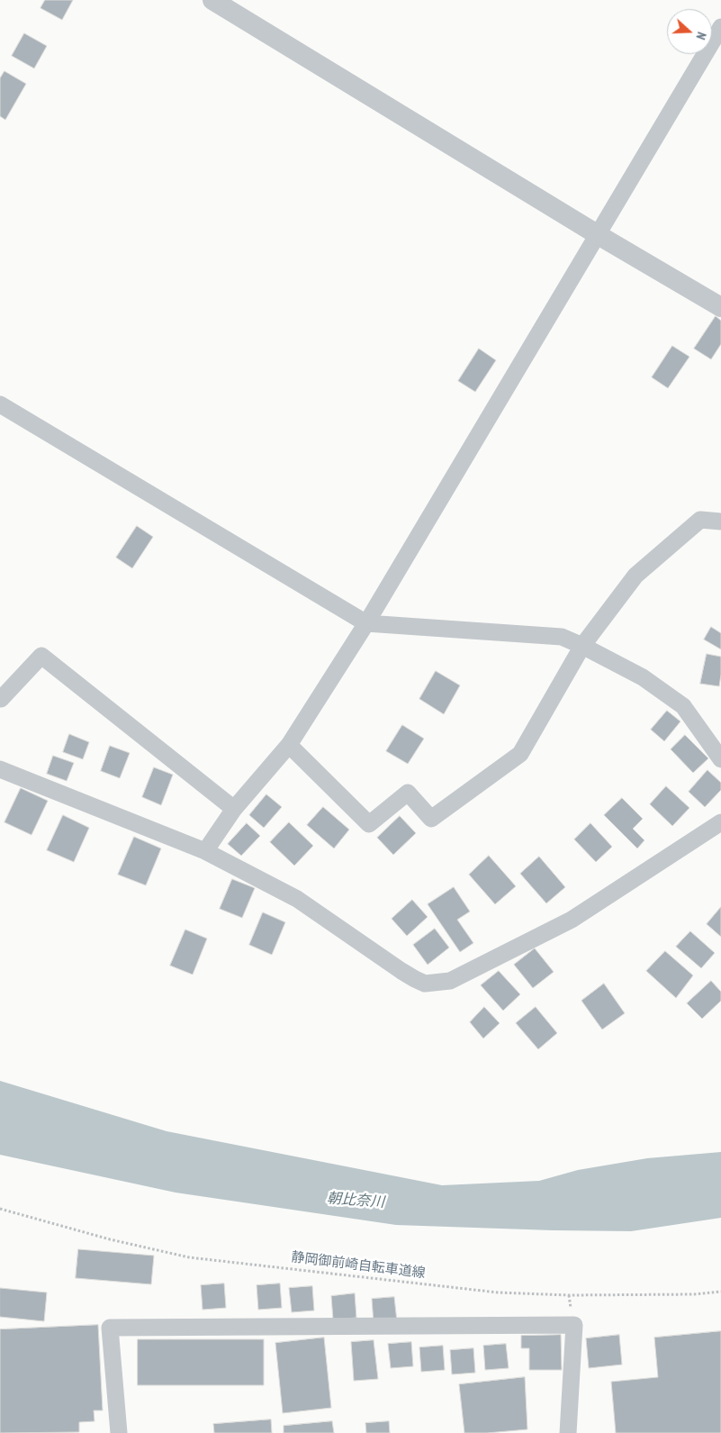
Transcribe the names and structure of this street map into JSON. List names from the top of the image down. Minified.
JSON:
{"streets":{"path":["静岡御前崎自転車道線"]},"water":["朝比奈川"],"north":"right"}
